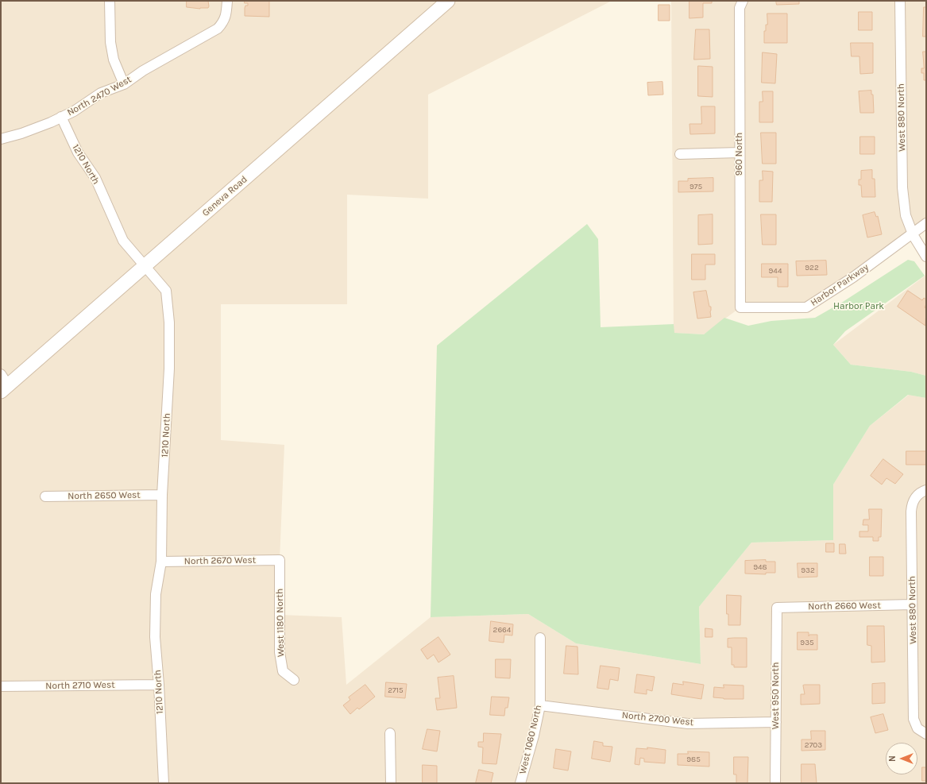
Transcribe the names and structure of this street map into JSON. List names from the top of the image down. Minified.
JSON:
{"streets":{"main road":["Geneva Road"],"street":["North 2470 West","West 880 North","960 North","1210 North","Harbor Parkway","North 2650 West","North 2670 West","North 2660 West","West 1180 North","North 2710 West","West 950 North","North 2700 West","West 1060 North"]},"crossings":[["North 2470 West","1210 North"],["West 880 North","Harbor Parkway"],["West 880 North","North 2660 West"],["960 North","Harbor Parkway"],["1210 North","Geneva Road"],["1210 North","North 2650 West"],["1210 North","North 2670 West"],["1210 North","North 2710 West"],["North 2670 West","West 1180 North"],["North 2660 West","West 950 North"],["West 950 North","North 2700 West"],["North 2700 West","West 1060 North"]],"parks":["Harbor Park"],"house_numbers":["975","922","944","948","932","2664","935","2715","2703","985"],"north":"left"}
